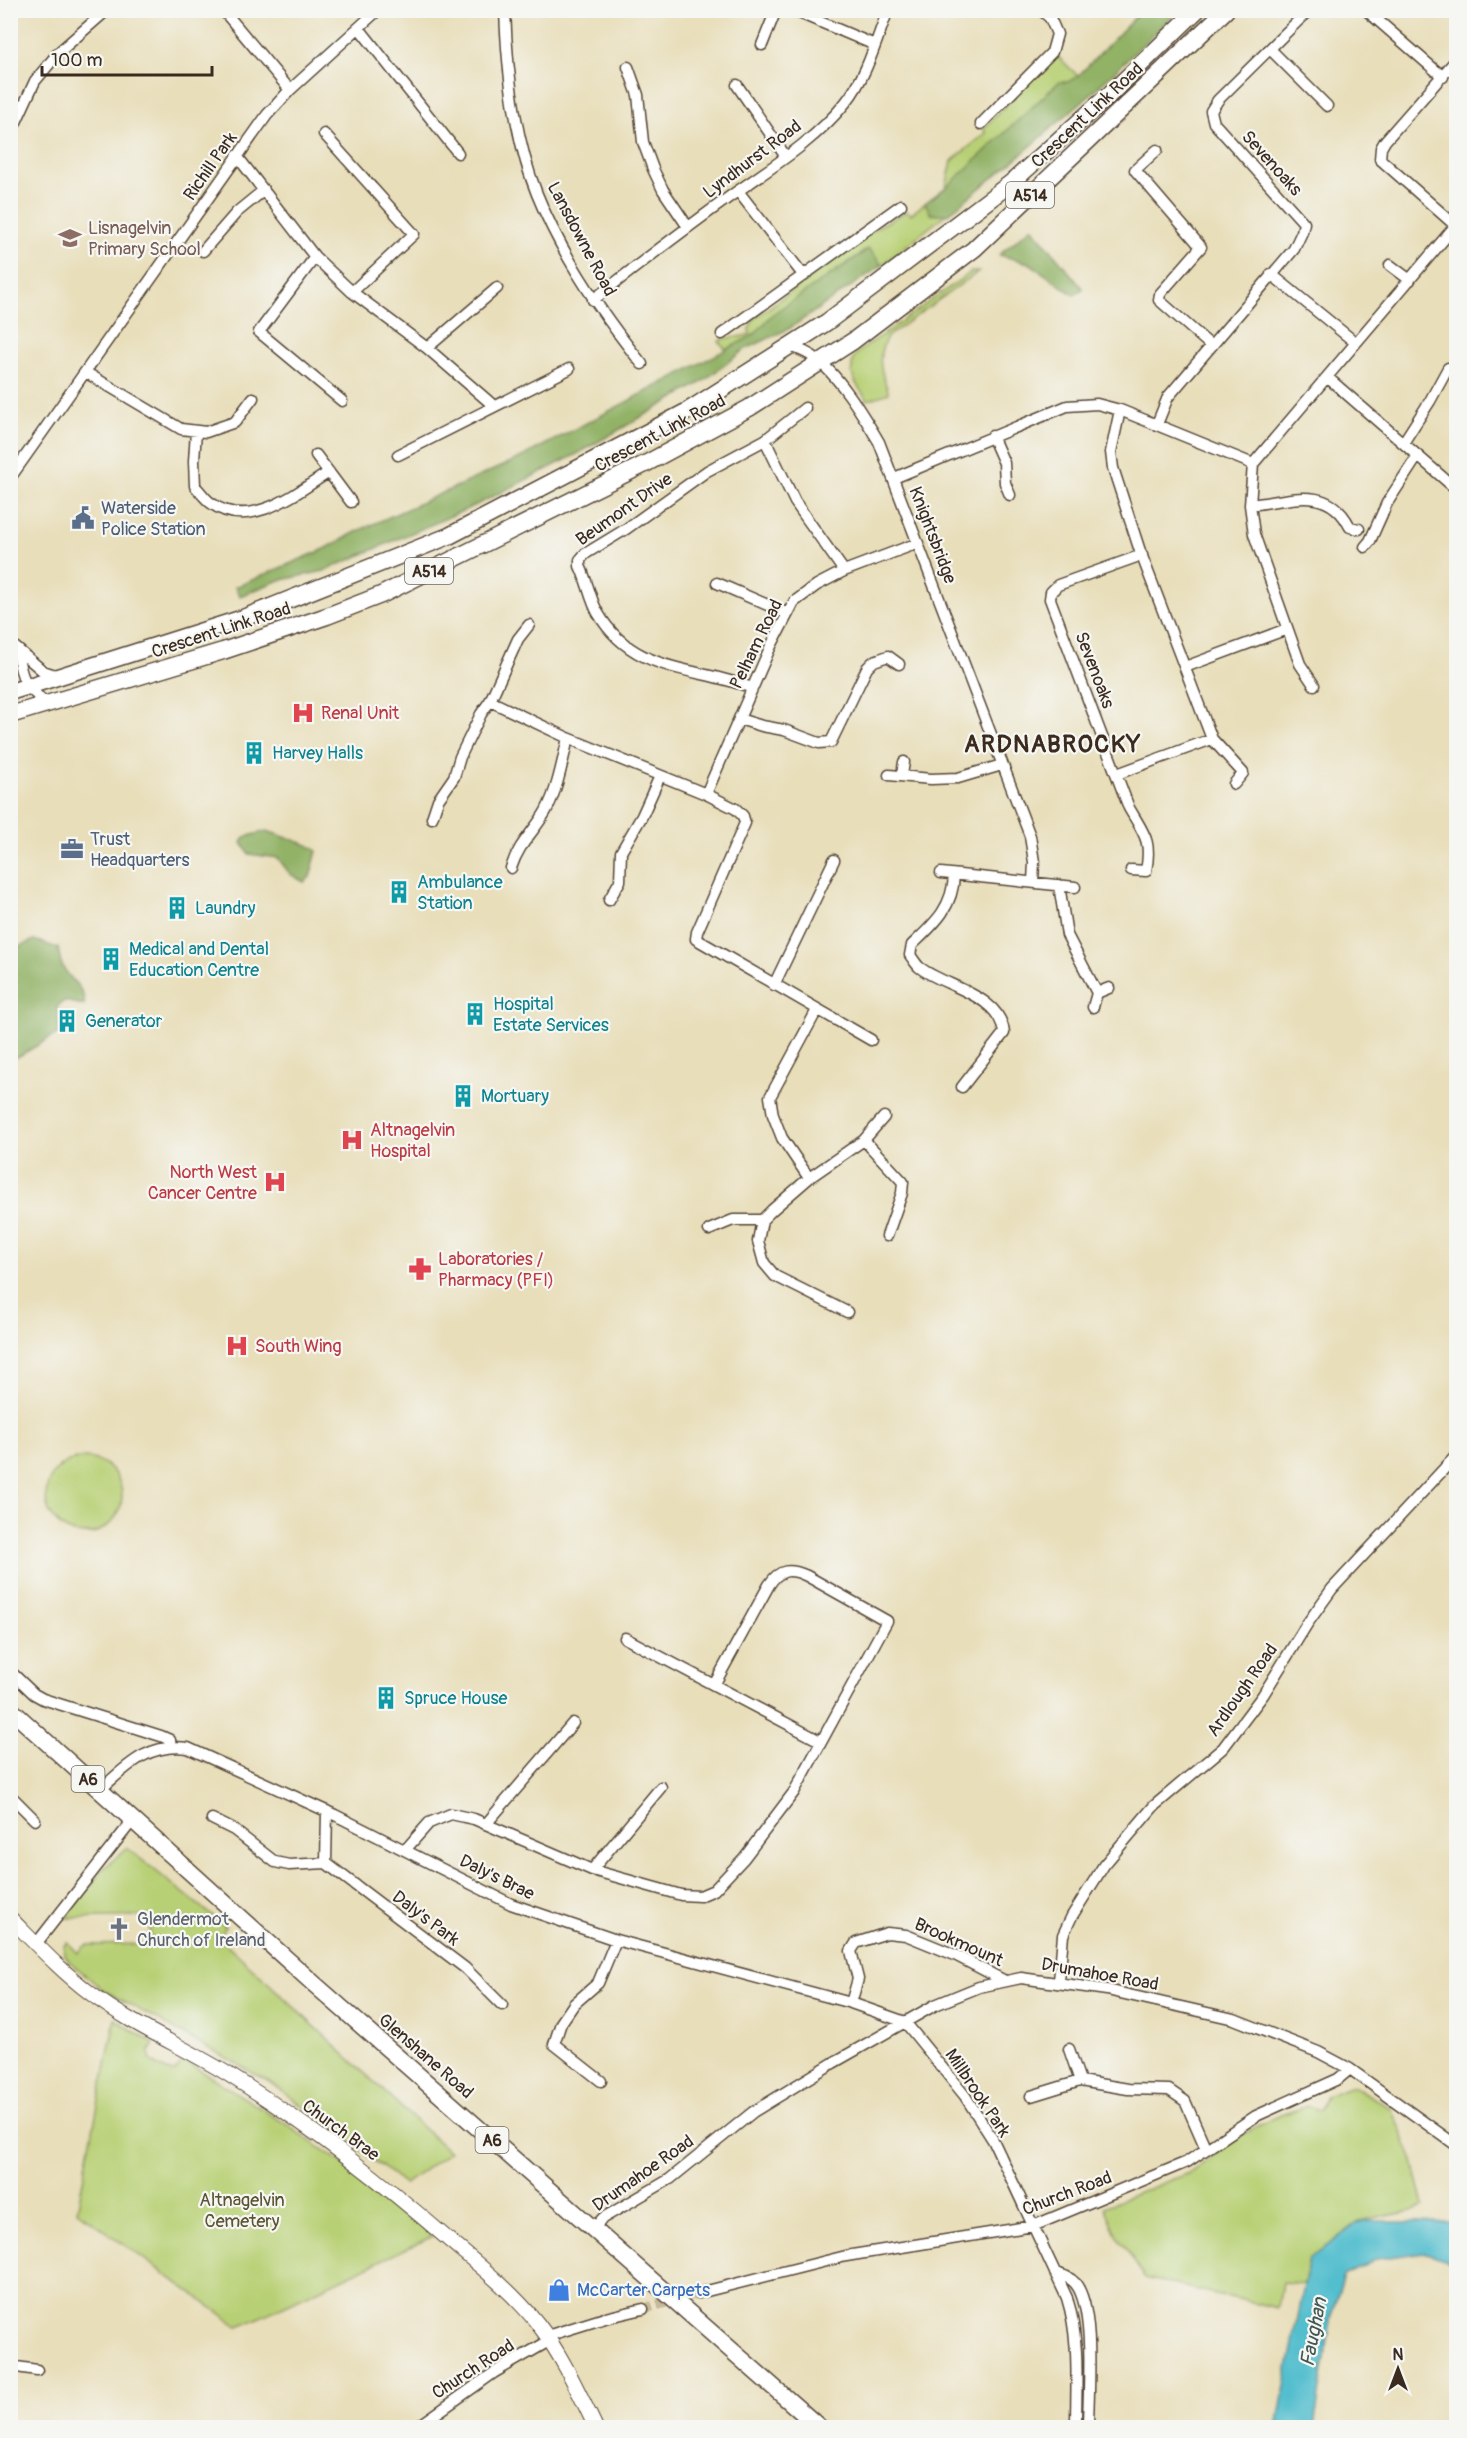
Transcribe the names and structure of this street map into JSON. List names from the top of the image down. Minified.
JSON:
{"streets":{"highway":["Crescent Link Road","A514","A6","Glenshane Road"],"main road":["Church Brae"],"street":["Lyndhurst Road","Sevenoaks","Richill Park","Lansdowne Road","Beumont Drive","Knightsbridge","Pelham Road","Ardlough Road","Daly's Brae","Daly's Park","Brookmount","Drumahoe Road","Millbrook Park","Church Road"]},"crossings":[["Crescent Link Road","Knightsbridge"],["Lyndhurst Road","Lansdowne Road"],["Beumont Drive","Pelham Road"],["Knightsbridge","Pelham Road"],["Ardlough Road","Drumahoe Road"],["Daly's Brae","Brookmount"],["Daly's Brae","Drumahoe Road"],["Daly's Brae","Millbrook Park"],["Brookmount","Drumahoe Road"],["Drumahoe Road","Glenshane Road"],["Drumahoe Road","Millbrook Park"],["Drumahoe Road","Church Road"],["Millbrook Park","Church Road"],["Church Brae","Church Road"]],"districts":["ARDNABROCKY"],"water":["Faughan"],"parks":["Altnagelvin Cemetery"],"places":{"school or university":["Lisnagelvin Primary School"],"public building":["Waterside Police Station"],"hospital":["Renal Unit","Altnagelvin Hospital","North West Cancer Centre","South Wing"],"building":["Harvey Halls","Ambulance Station","Laundry","Medical and Dental Education Centre","Hospital Estate Services","Generator","Mortuary","Spruce House"],"office":["Trust Headquarters"],"pharmacy":["Laboratories / Pharmacy (PFI)"],"church":["Glendermot Church of Ireland"],"shop":["McCarter Carpets"]},"scale_bar":"100 m","north":"top"}
